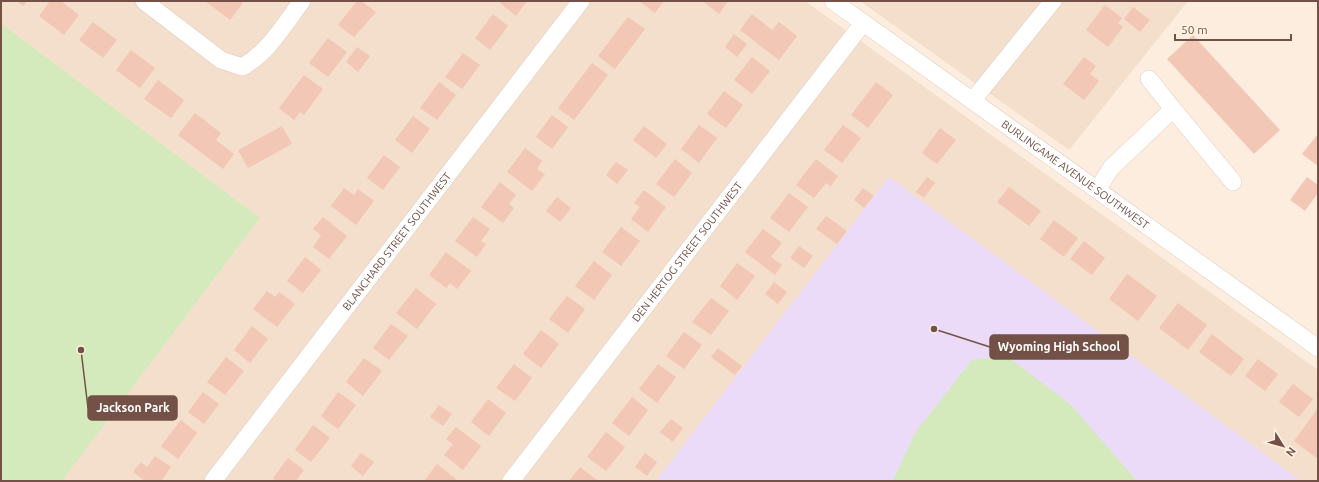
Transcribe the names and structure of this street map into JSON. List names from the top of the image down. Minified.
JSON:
{"streets":{"street":["BURLINGAME AVENUE SOUTHWEST","BLANCHARD STREET SOUTHWEST","DEN HERTOG STREET SOUTHWEST"]},"crossings":[["BURLINGAME AVENUE SOUTHWEST","DEN HERTOG STREET SOUTHWEST"]],"places":["Wyoming High School","Jackson Park"],"scale_bar":"50 m","north":"bottom right"}
